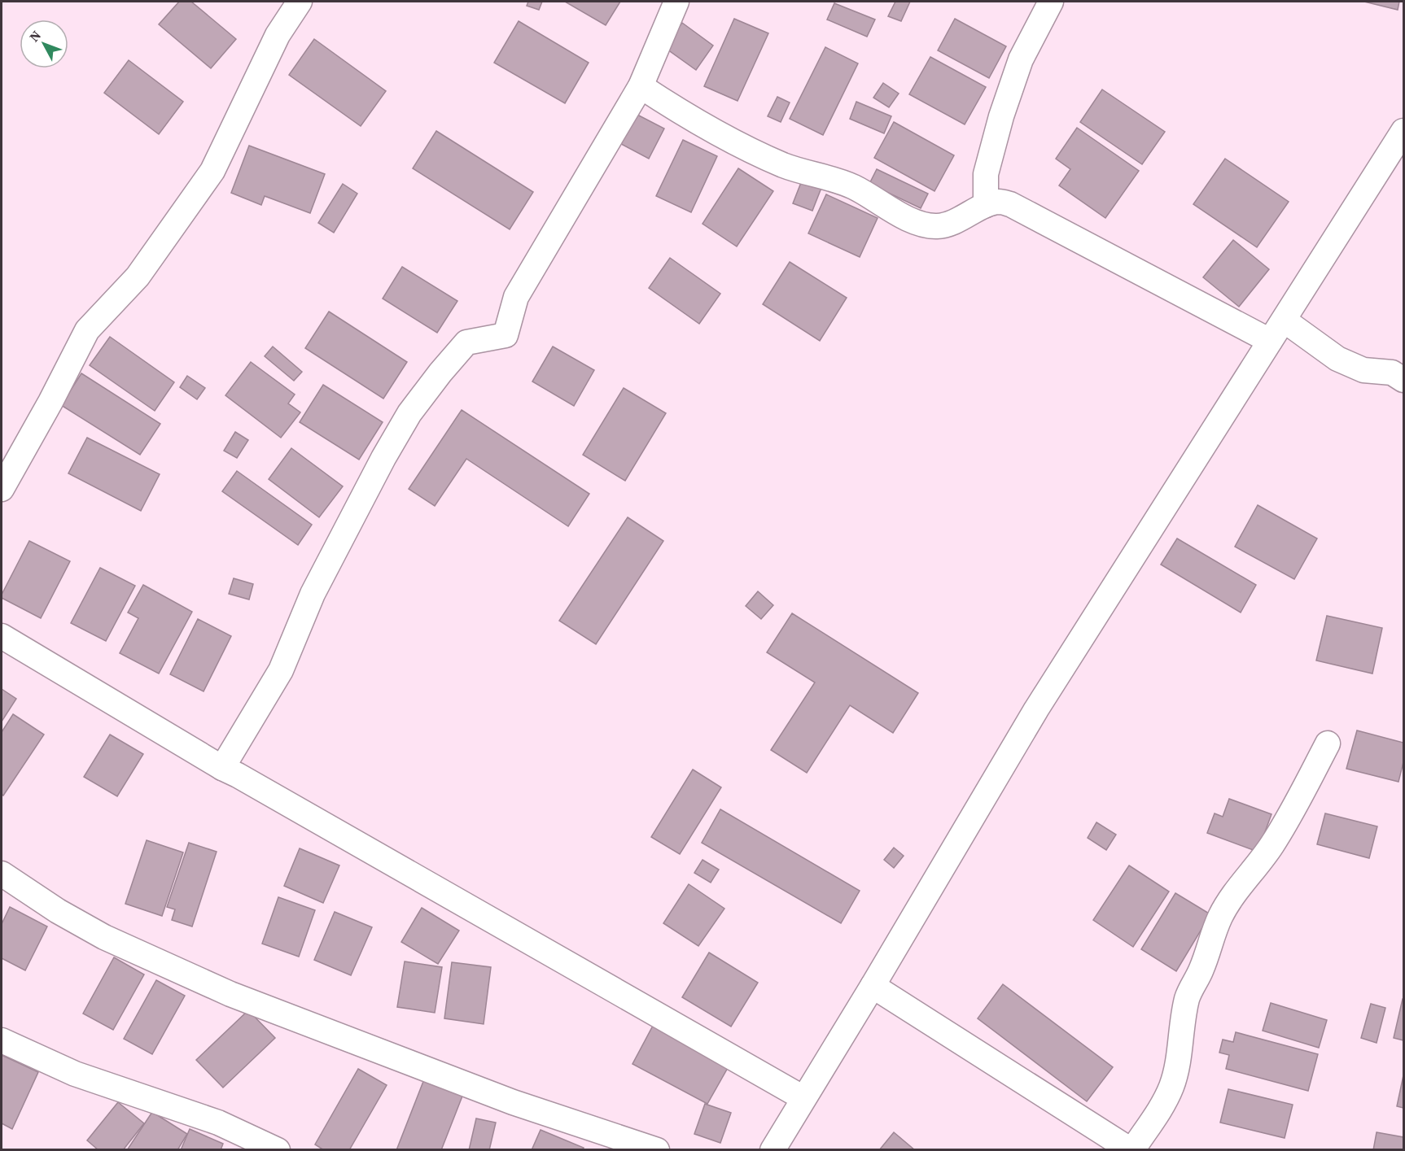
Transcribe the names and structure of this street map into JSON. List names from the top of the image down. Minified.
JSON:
{"north":"top left"}
